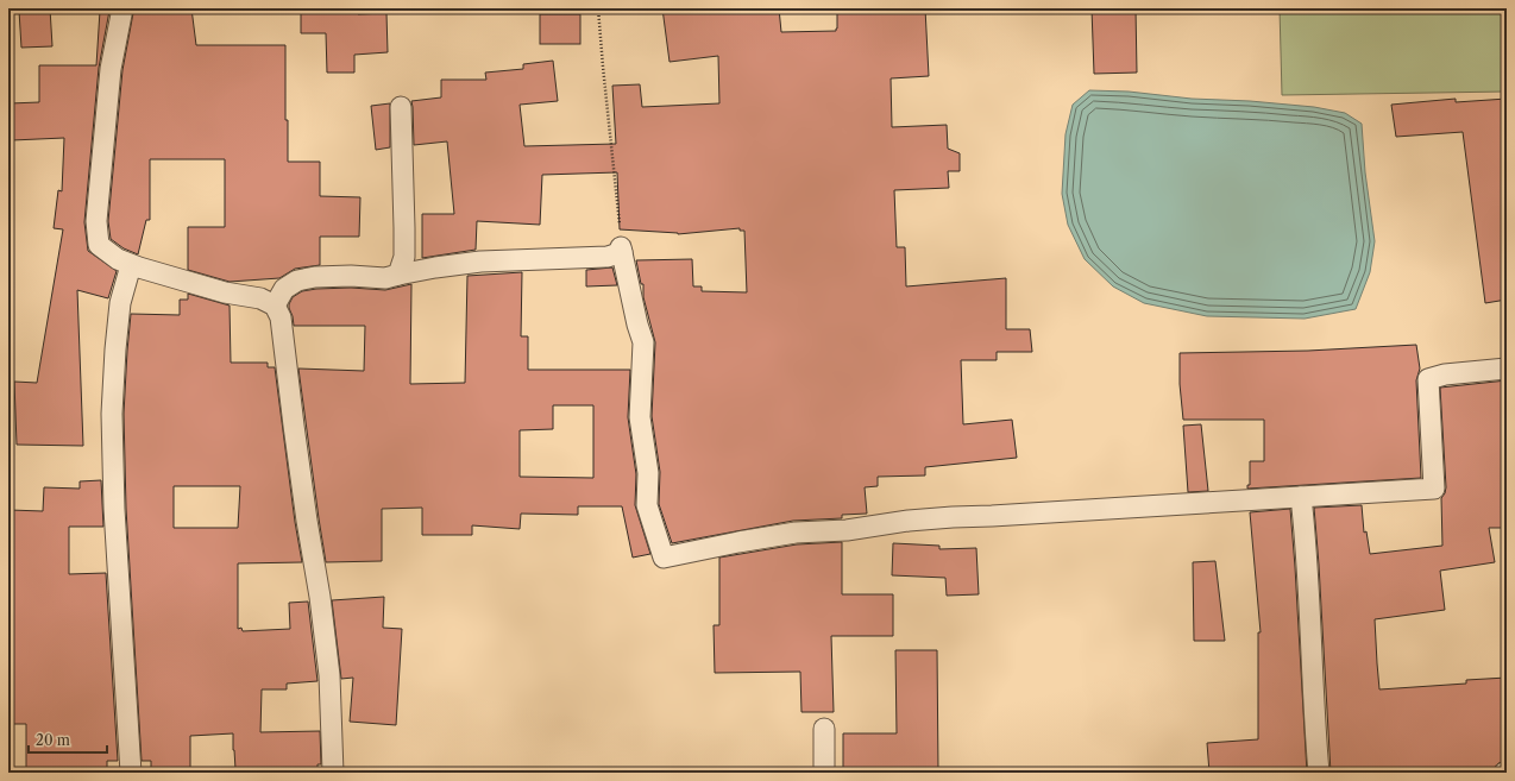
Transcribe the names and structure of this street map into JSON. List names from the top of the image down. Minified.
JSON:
{"scale_bar":"20 m"}
